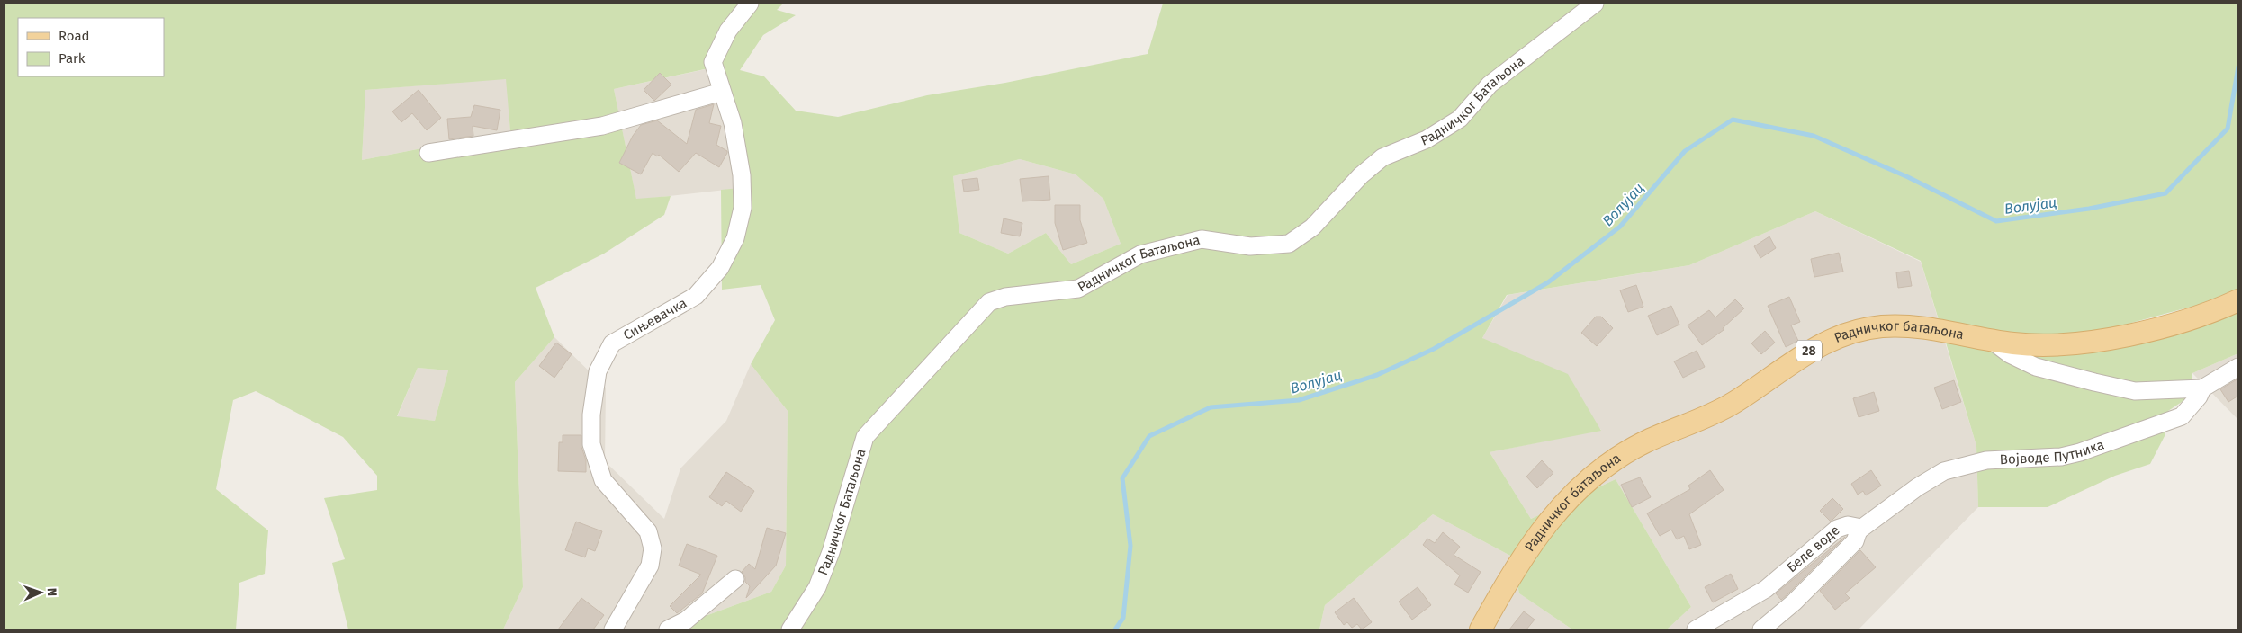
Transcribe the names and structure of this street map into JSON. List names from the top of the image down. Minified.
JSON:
{"streets":{"main road":["Радничког батаљона","28"],"street":["Радничког Батаљона","Сињевачка","Војводе Путника","Беле воде"]},"crossings":[["Војводе Путника","Беле воде"]],"water":["Волујац"],"legend":["Road","Park"],"north":"right"}
